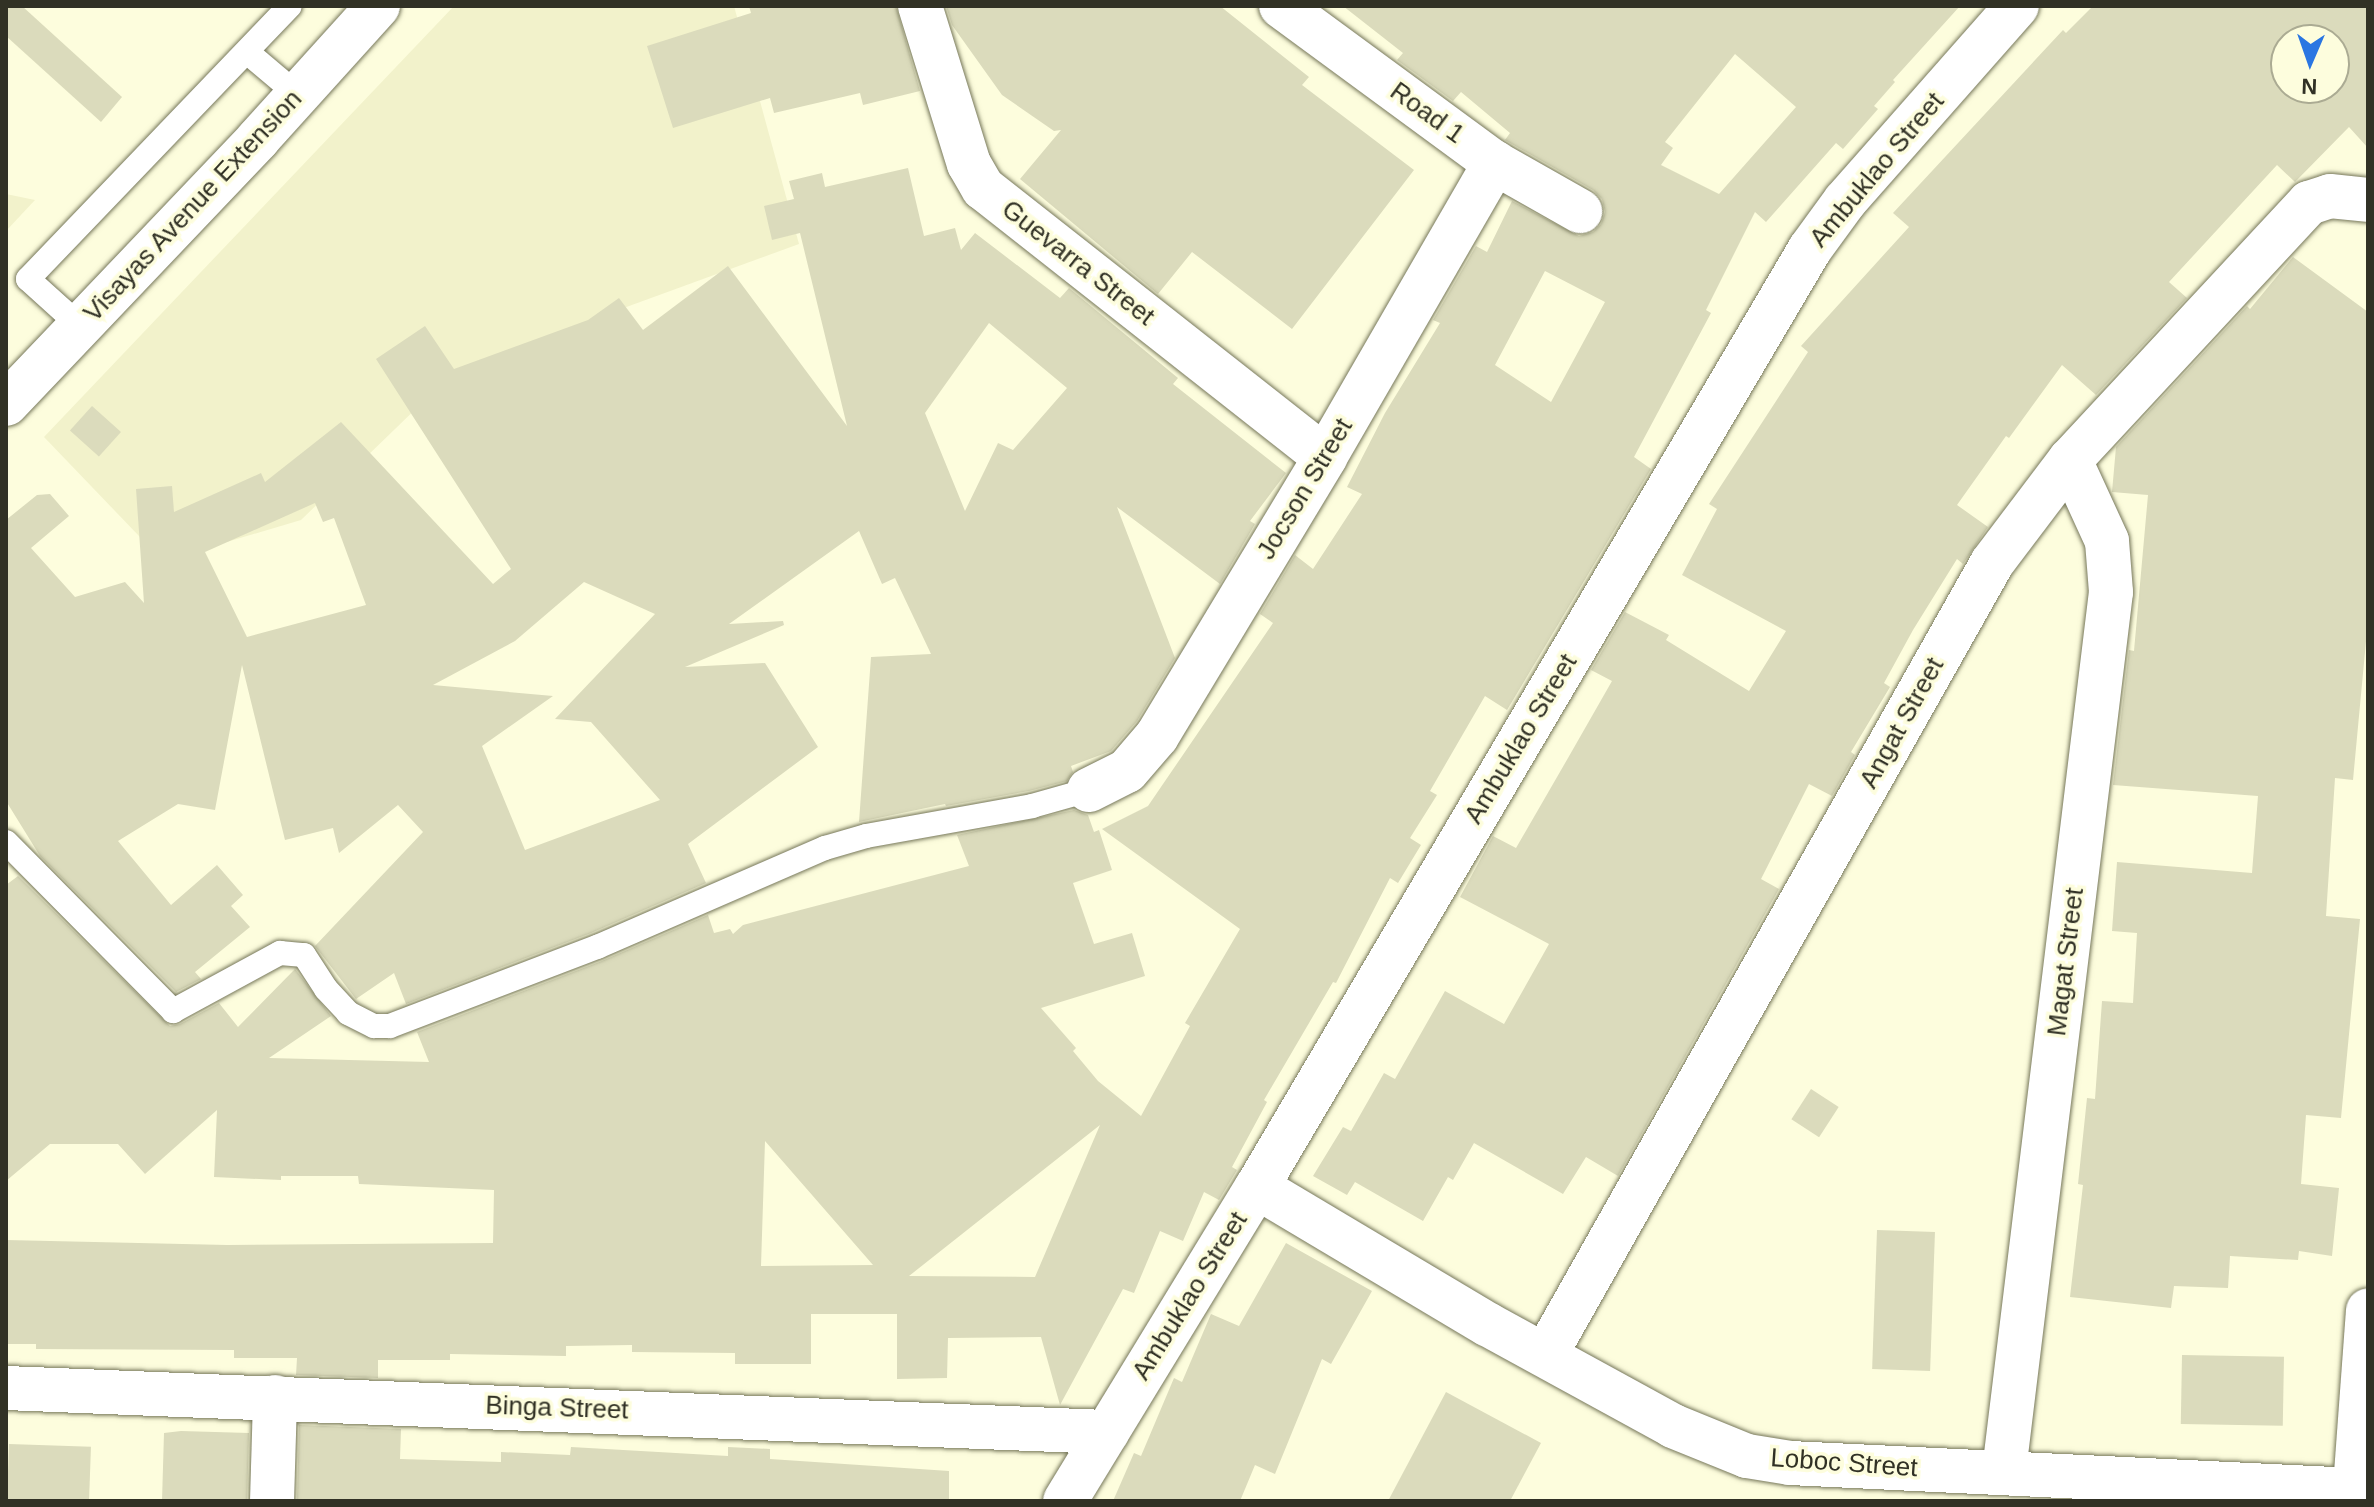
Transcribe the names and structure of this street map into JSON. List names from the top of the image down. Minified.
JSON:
{"streets":{"street":["Road 1","Ambuklao Street","Visayas Avenue Extension","Guevarra Street","Jocson Street","Angat Street","Magat Street","Binga Street","Loboc Street"]},"crossings":[["Road 1","Jocson Street"],["Ambuklao Street","Binga Street"],["Ambuklao Street","Loboc Street"],["Guevarra Street","Jocson Street"],["Angat Street","Magat Street"],["Angat Street","Loboc Street"],["Magat Street","Loboc Street"]],"north":"bottom"}
